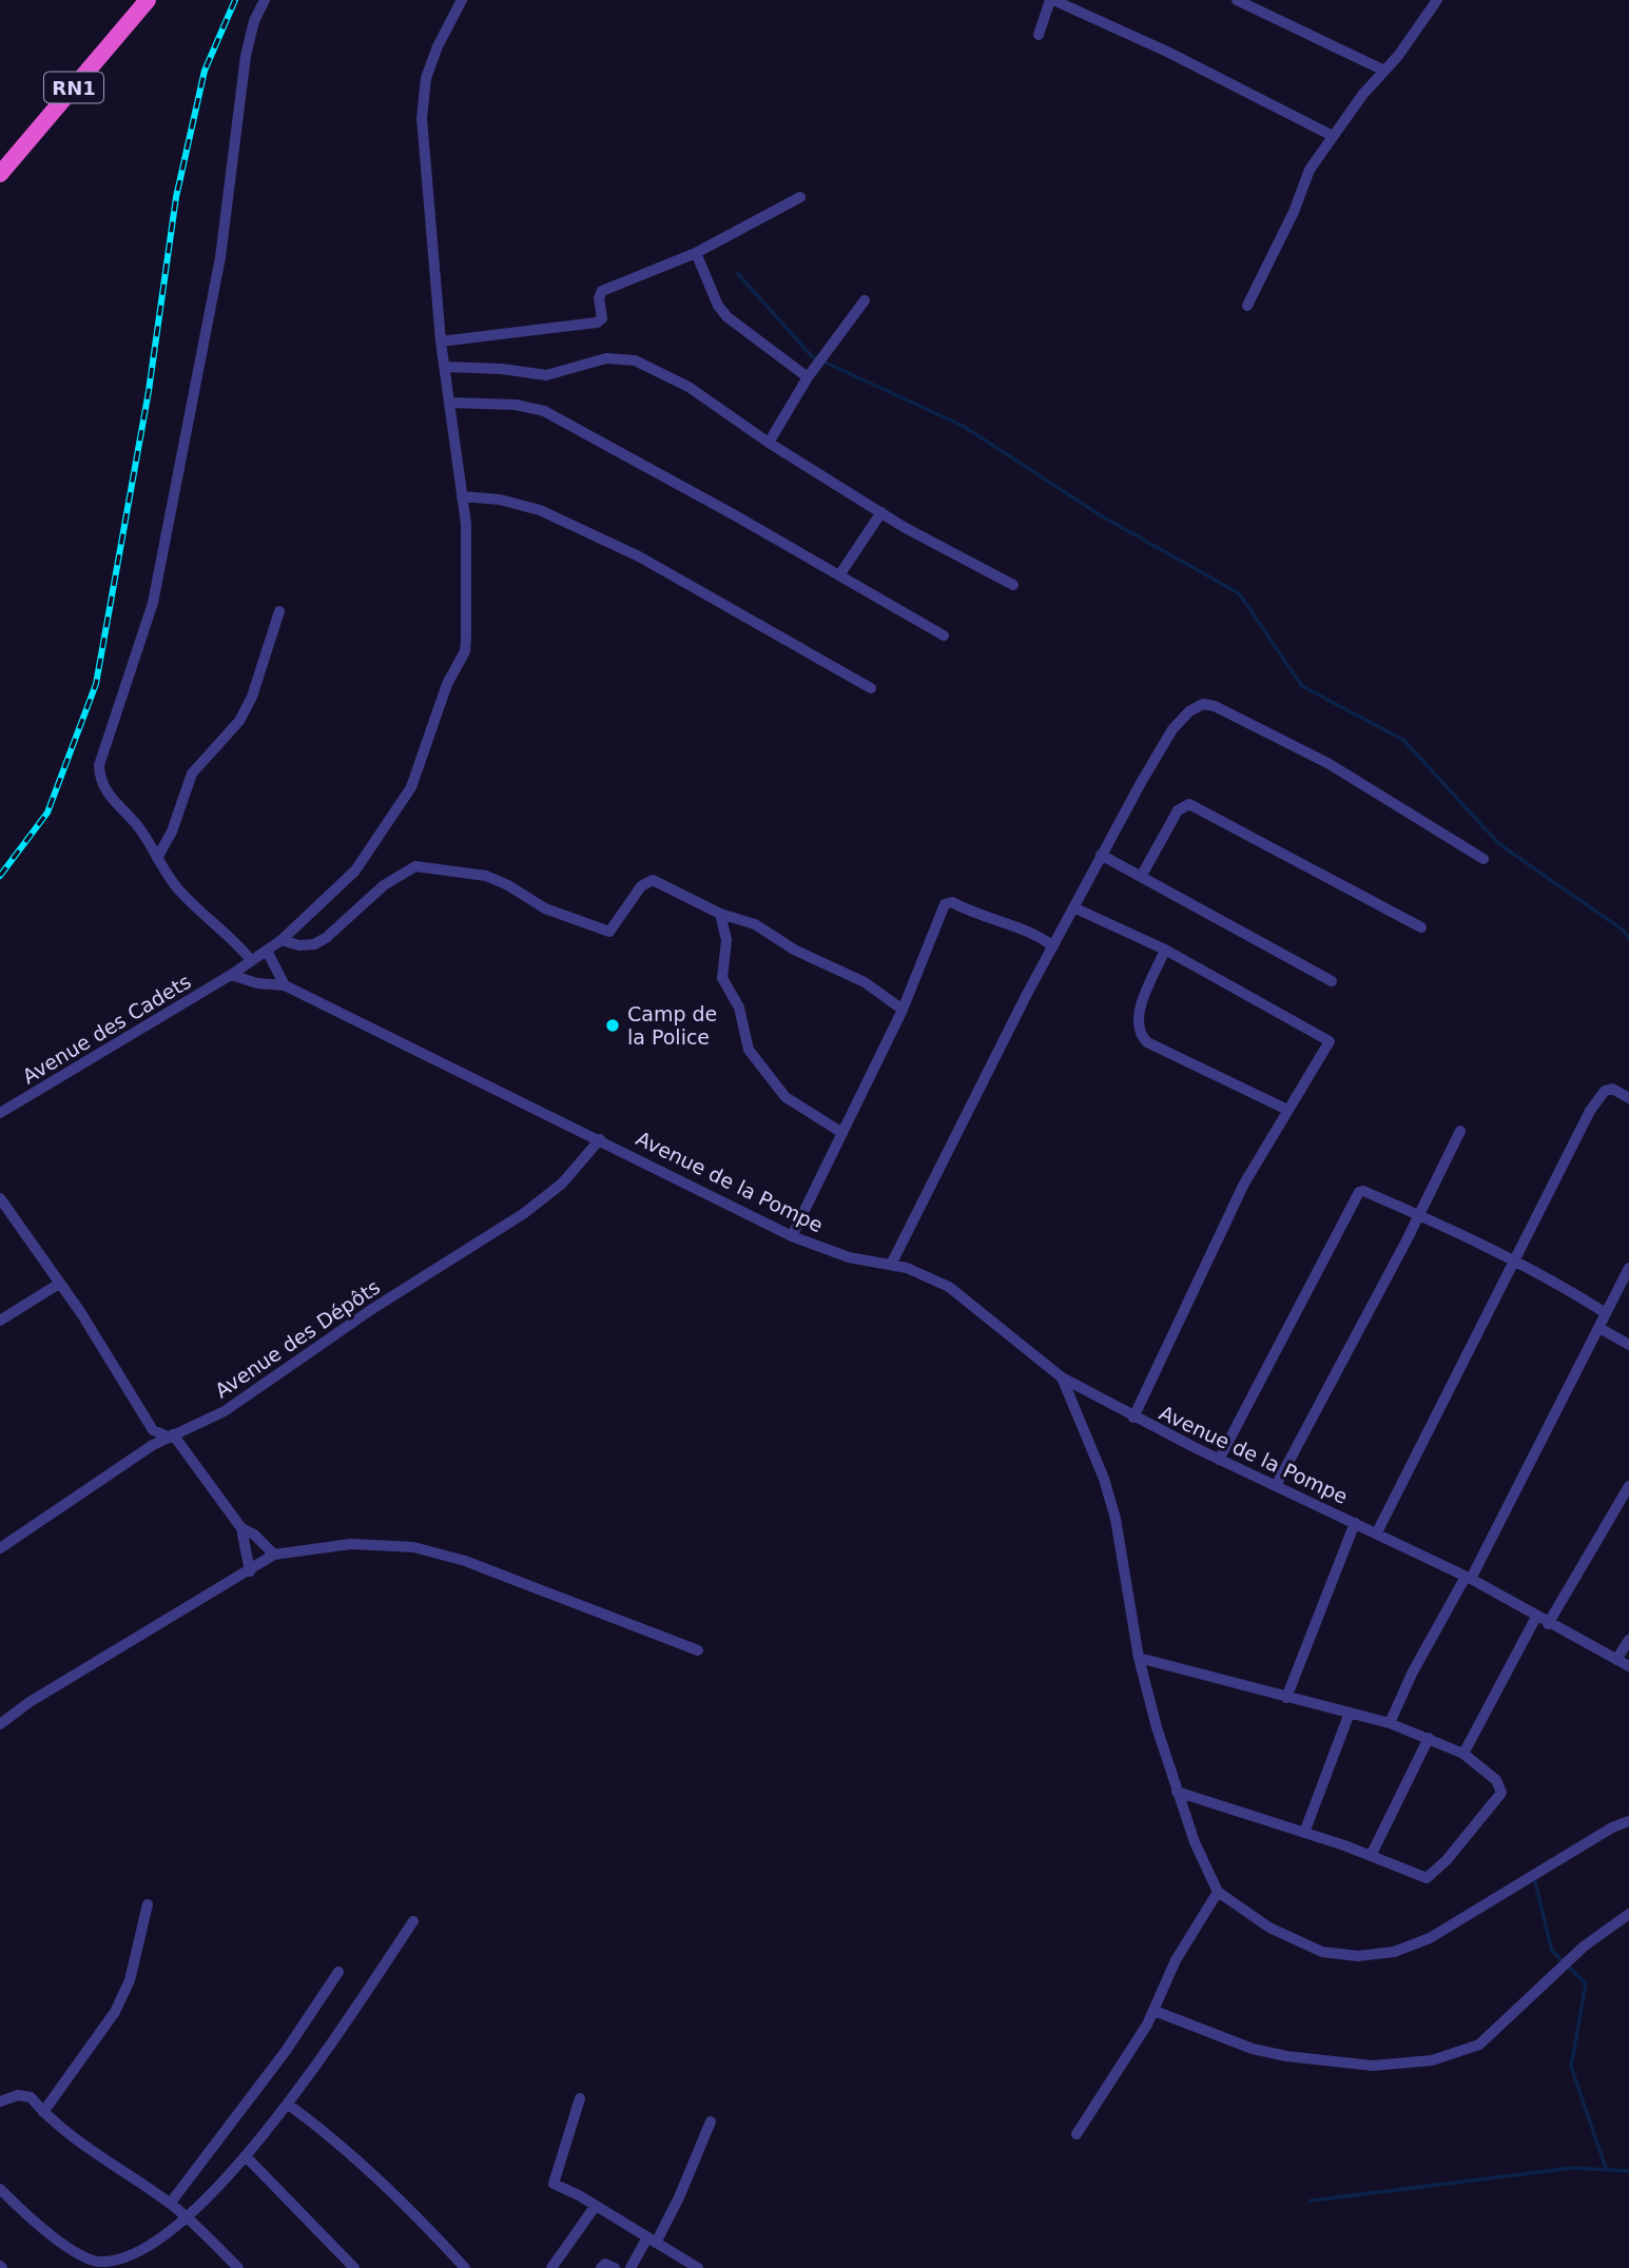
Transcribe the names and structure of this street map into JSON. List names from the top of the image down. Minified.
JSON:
{"streets":{"highway":["RN1"],"street":["Avenue des Cadets","Avenue de la Pompe","Avenue des Dépôts"]},"crossings":[["Avenue des Cadets","Avenue de la Pompe"],["Avenue de la Pompe","Avenue des Dépôts"]],"places":["Camp de la Police"]}
